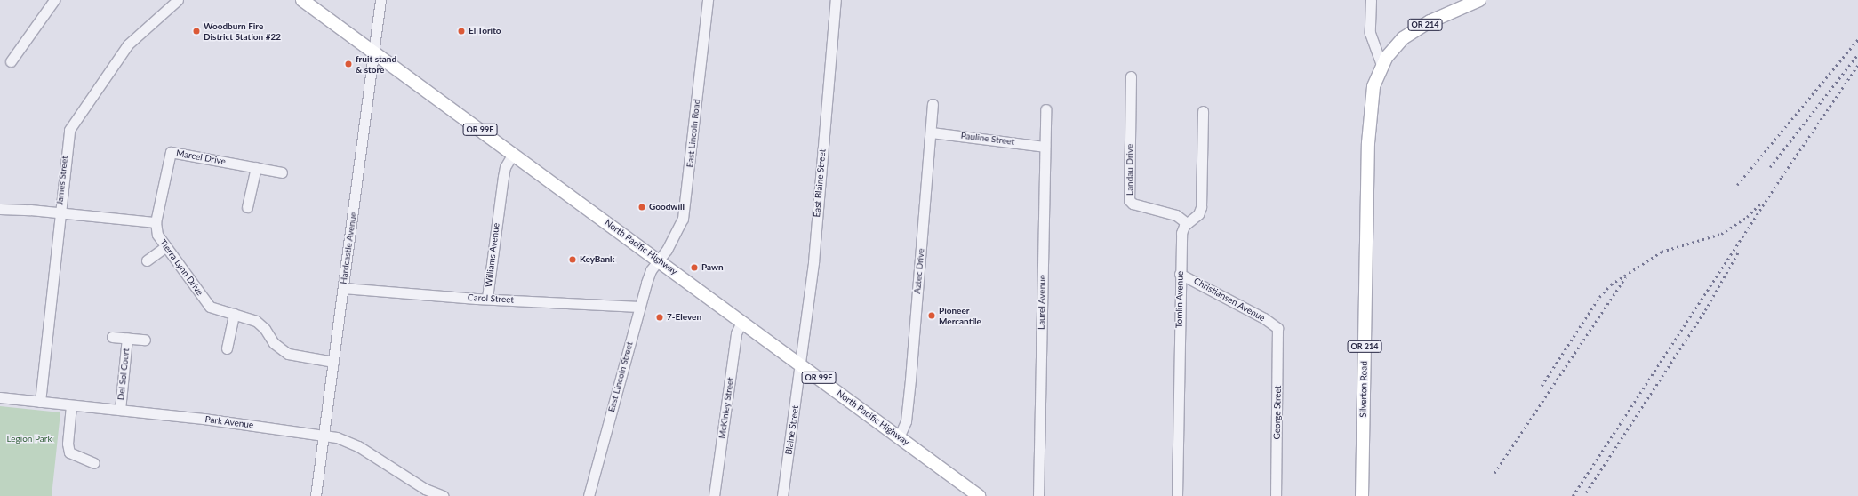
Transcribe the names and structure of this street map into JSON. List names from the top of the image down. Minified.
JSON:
{"streets":{"main road":["OR 214","OR 99E","North Pacific Highway","Silverton Road"],"street":["East Lincoln Road","Pauline Street","Marcel Drive","Landau Drive","James Street","East Blaine Street","Hardcastle Avenue","Williams Avenue","Tierra Lynn Drive","Aztec Drive","Carol Street","Tomlin Avenue","Christiansen Avenue","Laurel Avenue","Del Sol Court","East Lincoln Street","McKinley Street","George Street","Park Avenue","Blaine Street"]},"crossings":[["OR 214","Silverton Road"],["East Lincoln Road","North Pacific Highway"],["East Lincoln Road","East Lincoln Street"],["Pauline Street","Aztec Drive"],["Pauline Street","Laurel Avenue"],["Marcel Drive","Tierra Lynn Drive"],["Landau Drive","Tomlin Avenue"],["James Street","Park Avenue"],["East Blaine Street","North Pacific Highway"],["East Blaine Street","Blaine Street"],["North Pacific Highway","Hardcastle Avenue"],["North Pacific Highway","Williams Avenue"],["North Pacific Highway","Aztec Drive"],["North Pacific Highway","East Lincoln Street"],["North Pacific Highway","McKinley Street"],["North Pacific Highway","Blaine Street"],["Hardcastle Avenue","Tierra Lynn Drive"],["Hardcastle Avenue","Carol Street"],["Hardcastle Avenue","Park Avenue"],["Williams Avenue","Carol Street"],["Carol Street","East Lincoln Street"],["Tomlin Avenue","Christiansen Avenue"],["Christiansen Avenue","George Street"],["Del Sol Court","Park Avenue"]],"parks":["Legion Park"],"places":["Woodburn Fire District Station #22","El Torito","fruit stand & store","Goodwill","KeyBank","Pawn","Pioneer Mercantile","7-Eleven"]}
